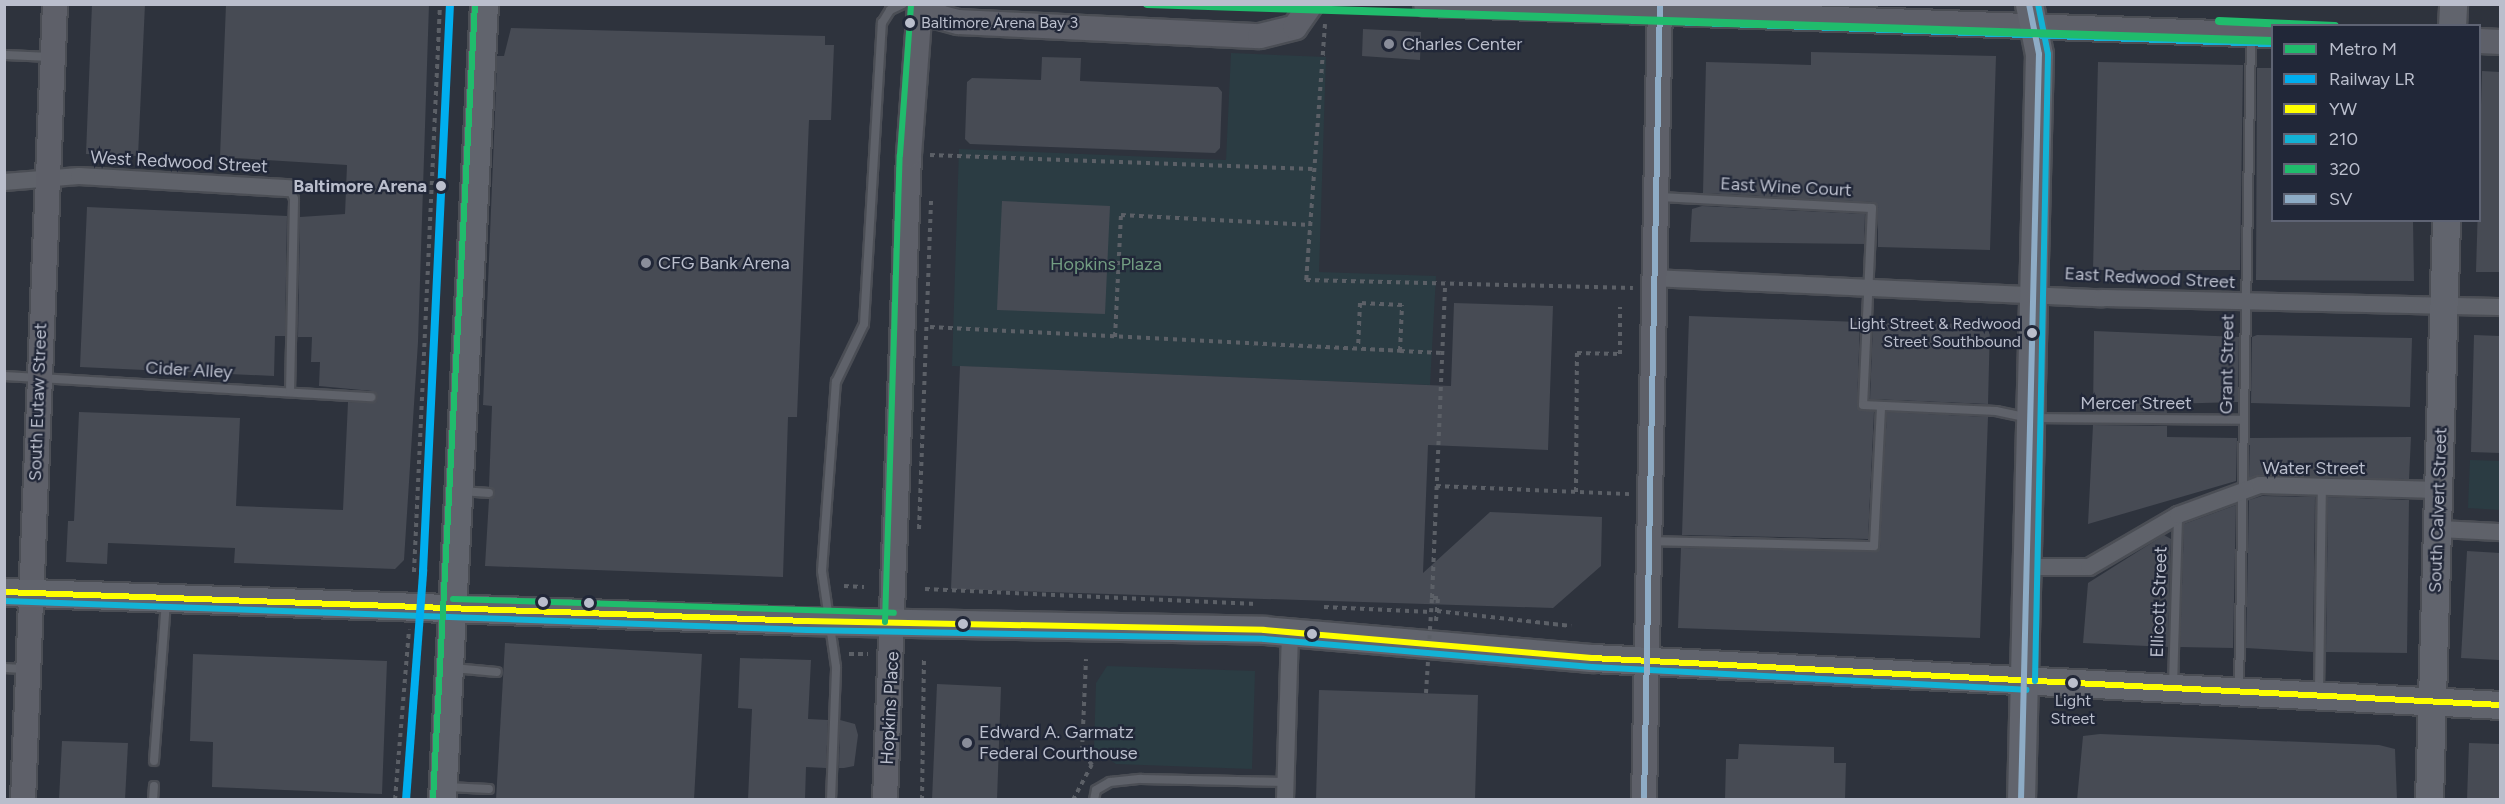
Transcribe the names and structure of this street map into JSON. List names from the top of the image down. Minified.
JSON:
{"streets":{"main road":["South Eutaw Street","South Calvert Street","Hopkins Place"],"street":["West Redwood Street","East Redwood Street","Water Street"],"lane":["East Wine Court","Grant Street","Cider Alley","Mercer Street","Ellicott Street"]},"crossings":[["West Redwood Street","Cider Alley"],["West Redwood Street","South Eutaw Street"],["East Wine Court","East Redwood Street"],["East Redwood Street","Grant Street"],["East Redwood Street","South Calvert Street"],["Grant Street","Mercer Street"],["Grant Street","Water Street"],["Cider Alley","South Eutaw Street"],["Water Street","South Calvert Street"],["Water Street","Ellicott Street"]],"parks":["Hopkins Plaza"],"places":["Baltimore Arena Bay 3","Charles Center","Baltimore Arena","CFG Bank Arena","Light Street & Redwood Street Southbound","Light Street","Edward A. Garmatz Federal Courthouse"],"lines":["metro line M","rail line LR","transit line 210","transit line 320","transit line SV","transit line YW"],"legend":["Metro M","Railway LR","YW","210","320","SV"]}
